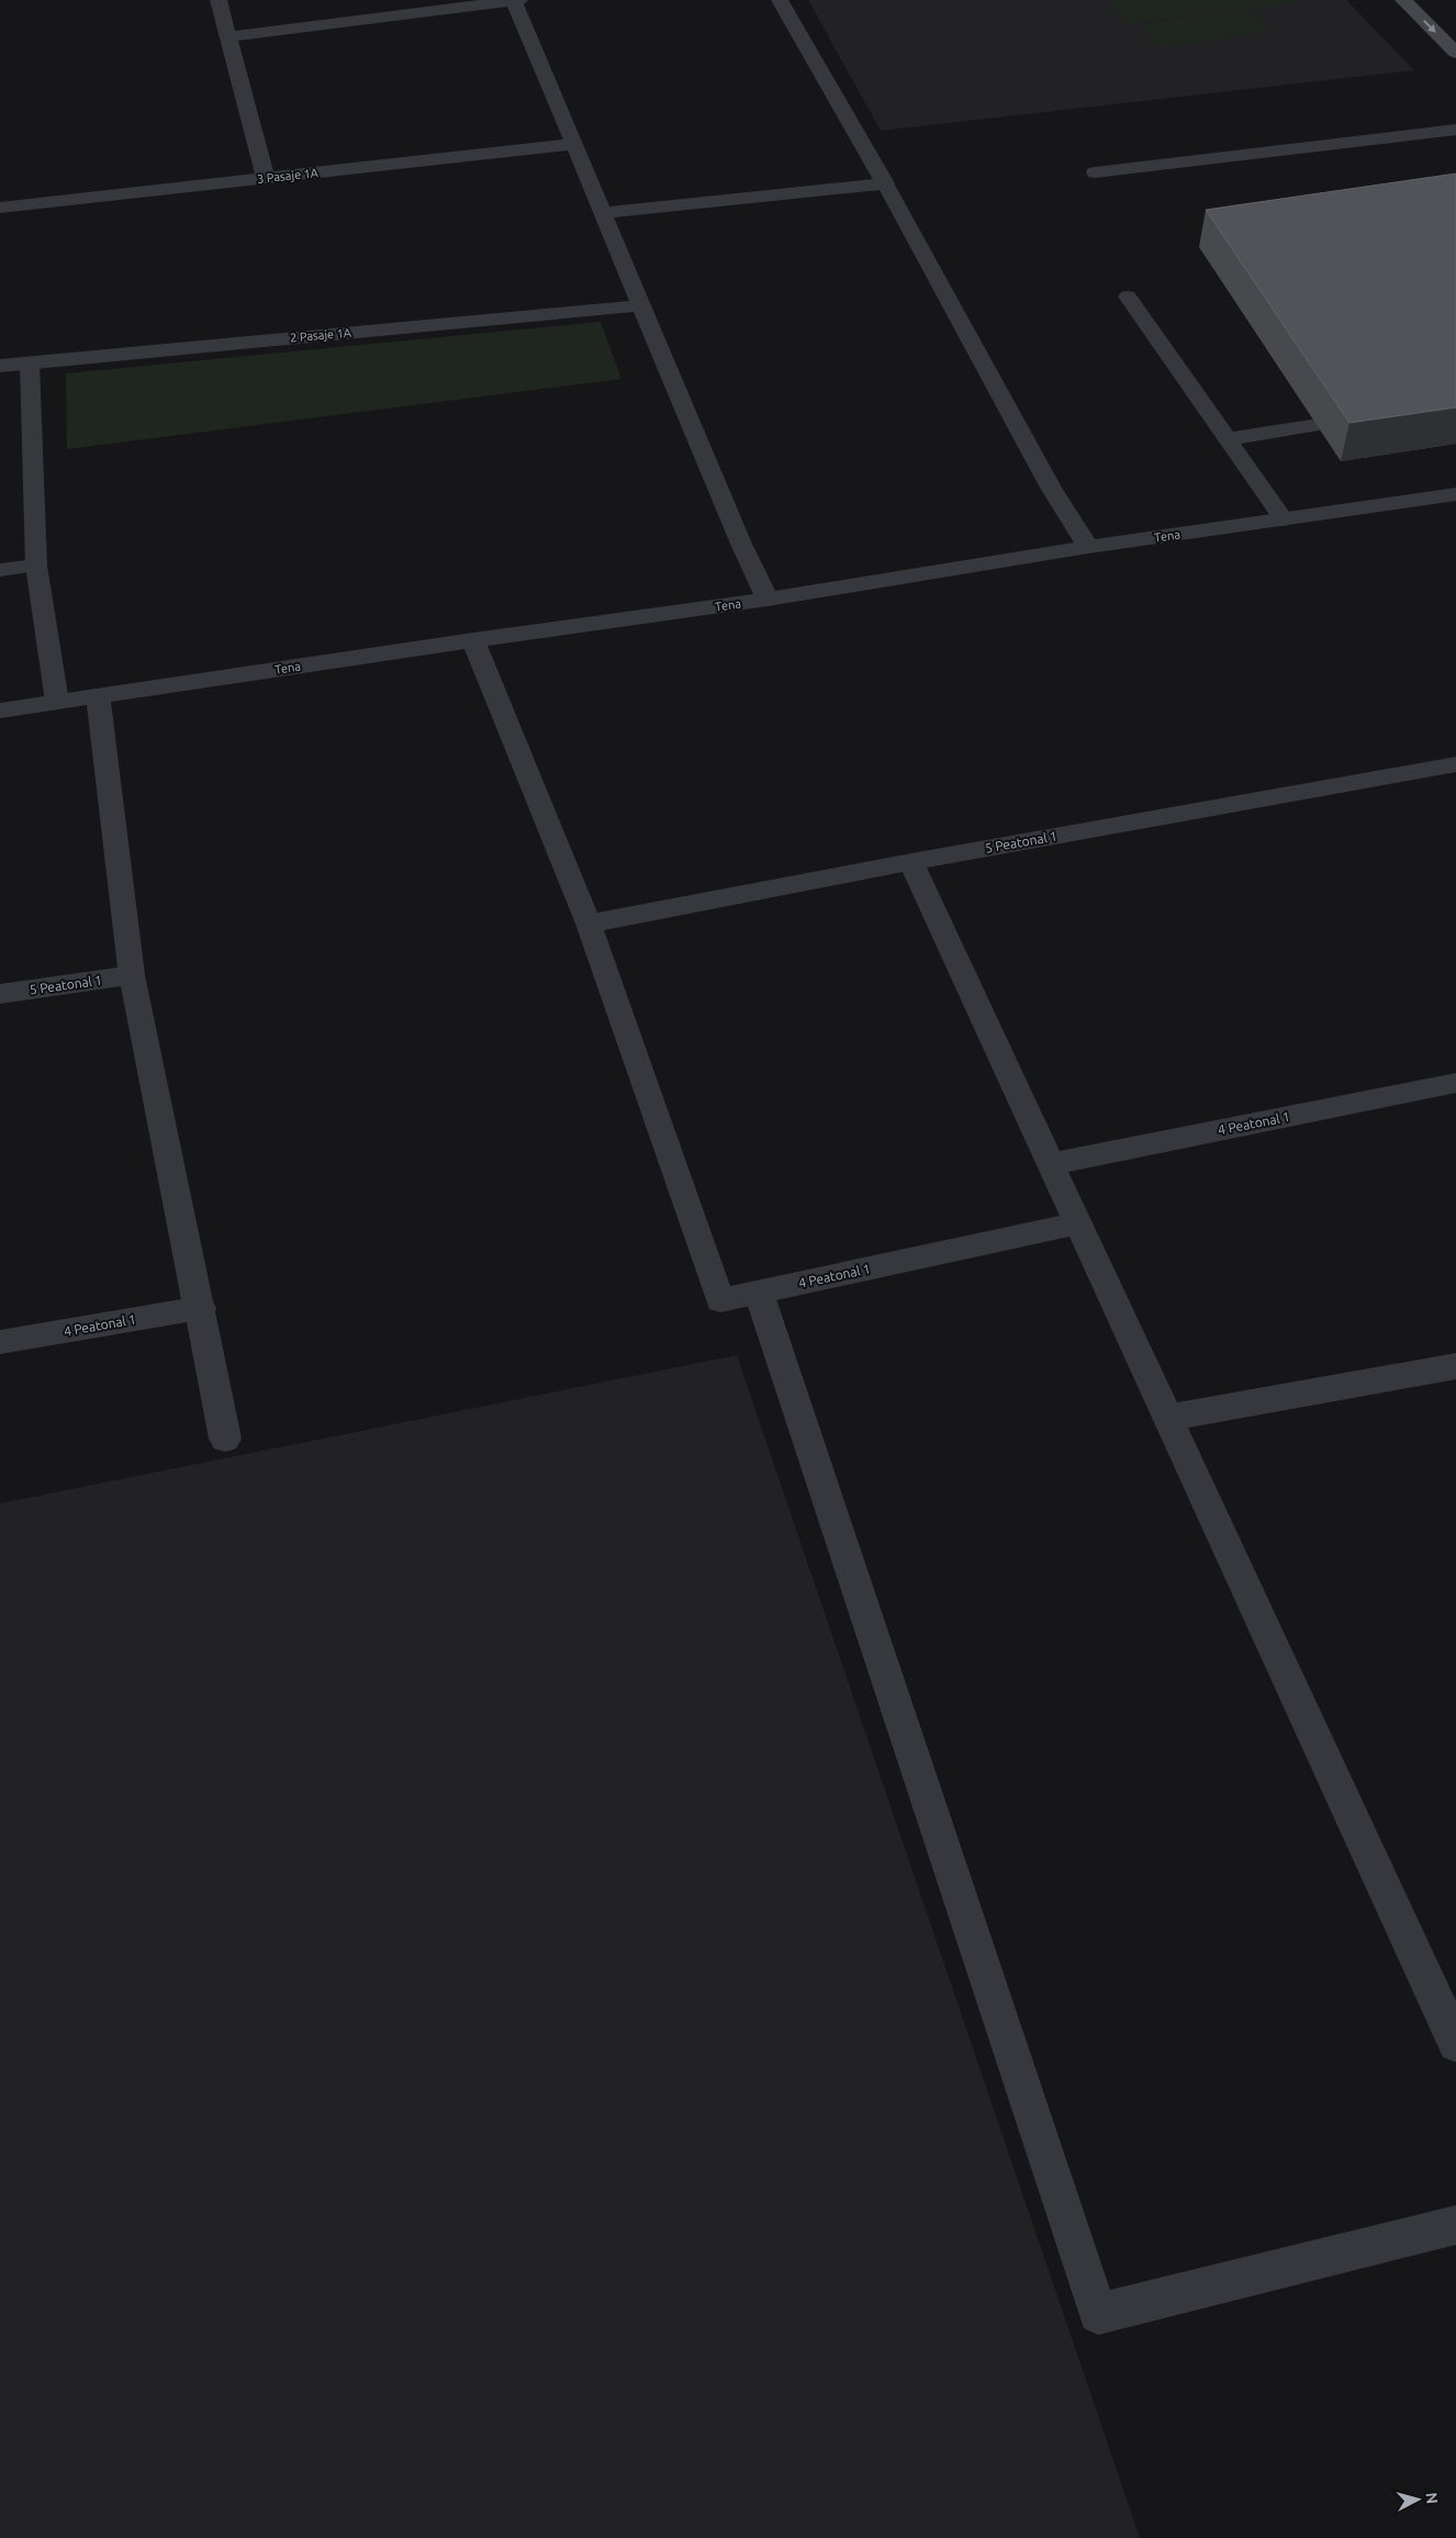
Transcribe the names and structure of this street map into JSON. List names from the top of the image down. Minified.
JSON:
{"streets":{"street":["3 Pasaje 1A","2 Pasaje 1A","Tena","5 Peatonal 1","4 Peatonal 1"]},"crossings":[["5 Peatonal 1","4 Peatonal 1"]],"north":"right"}
